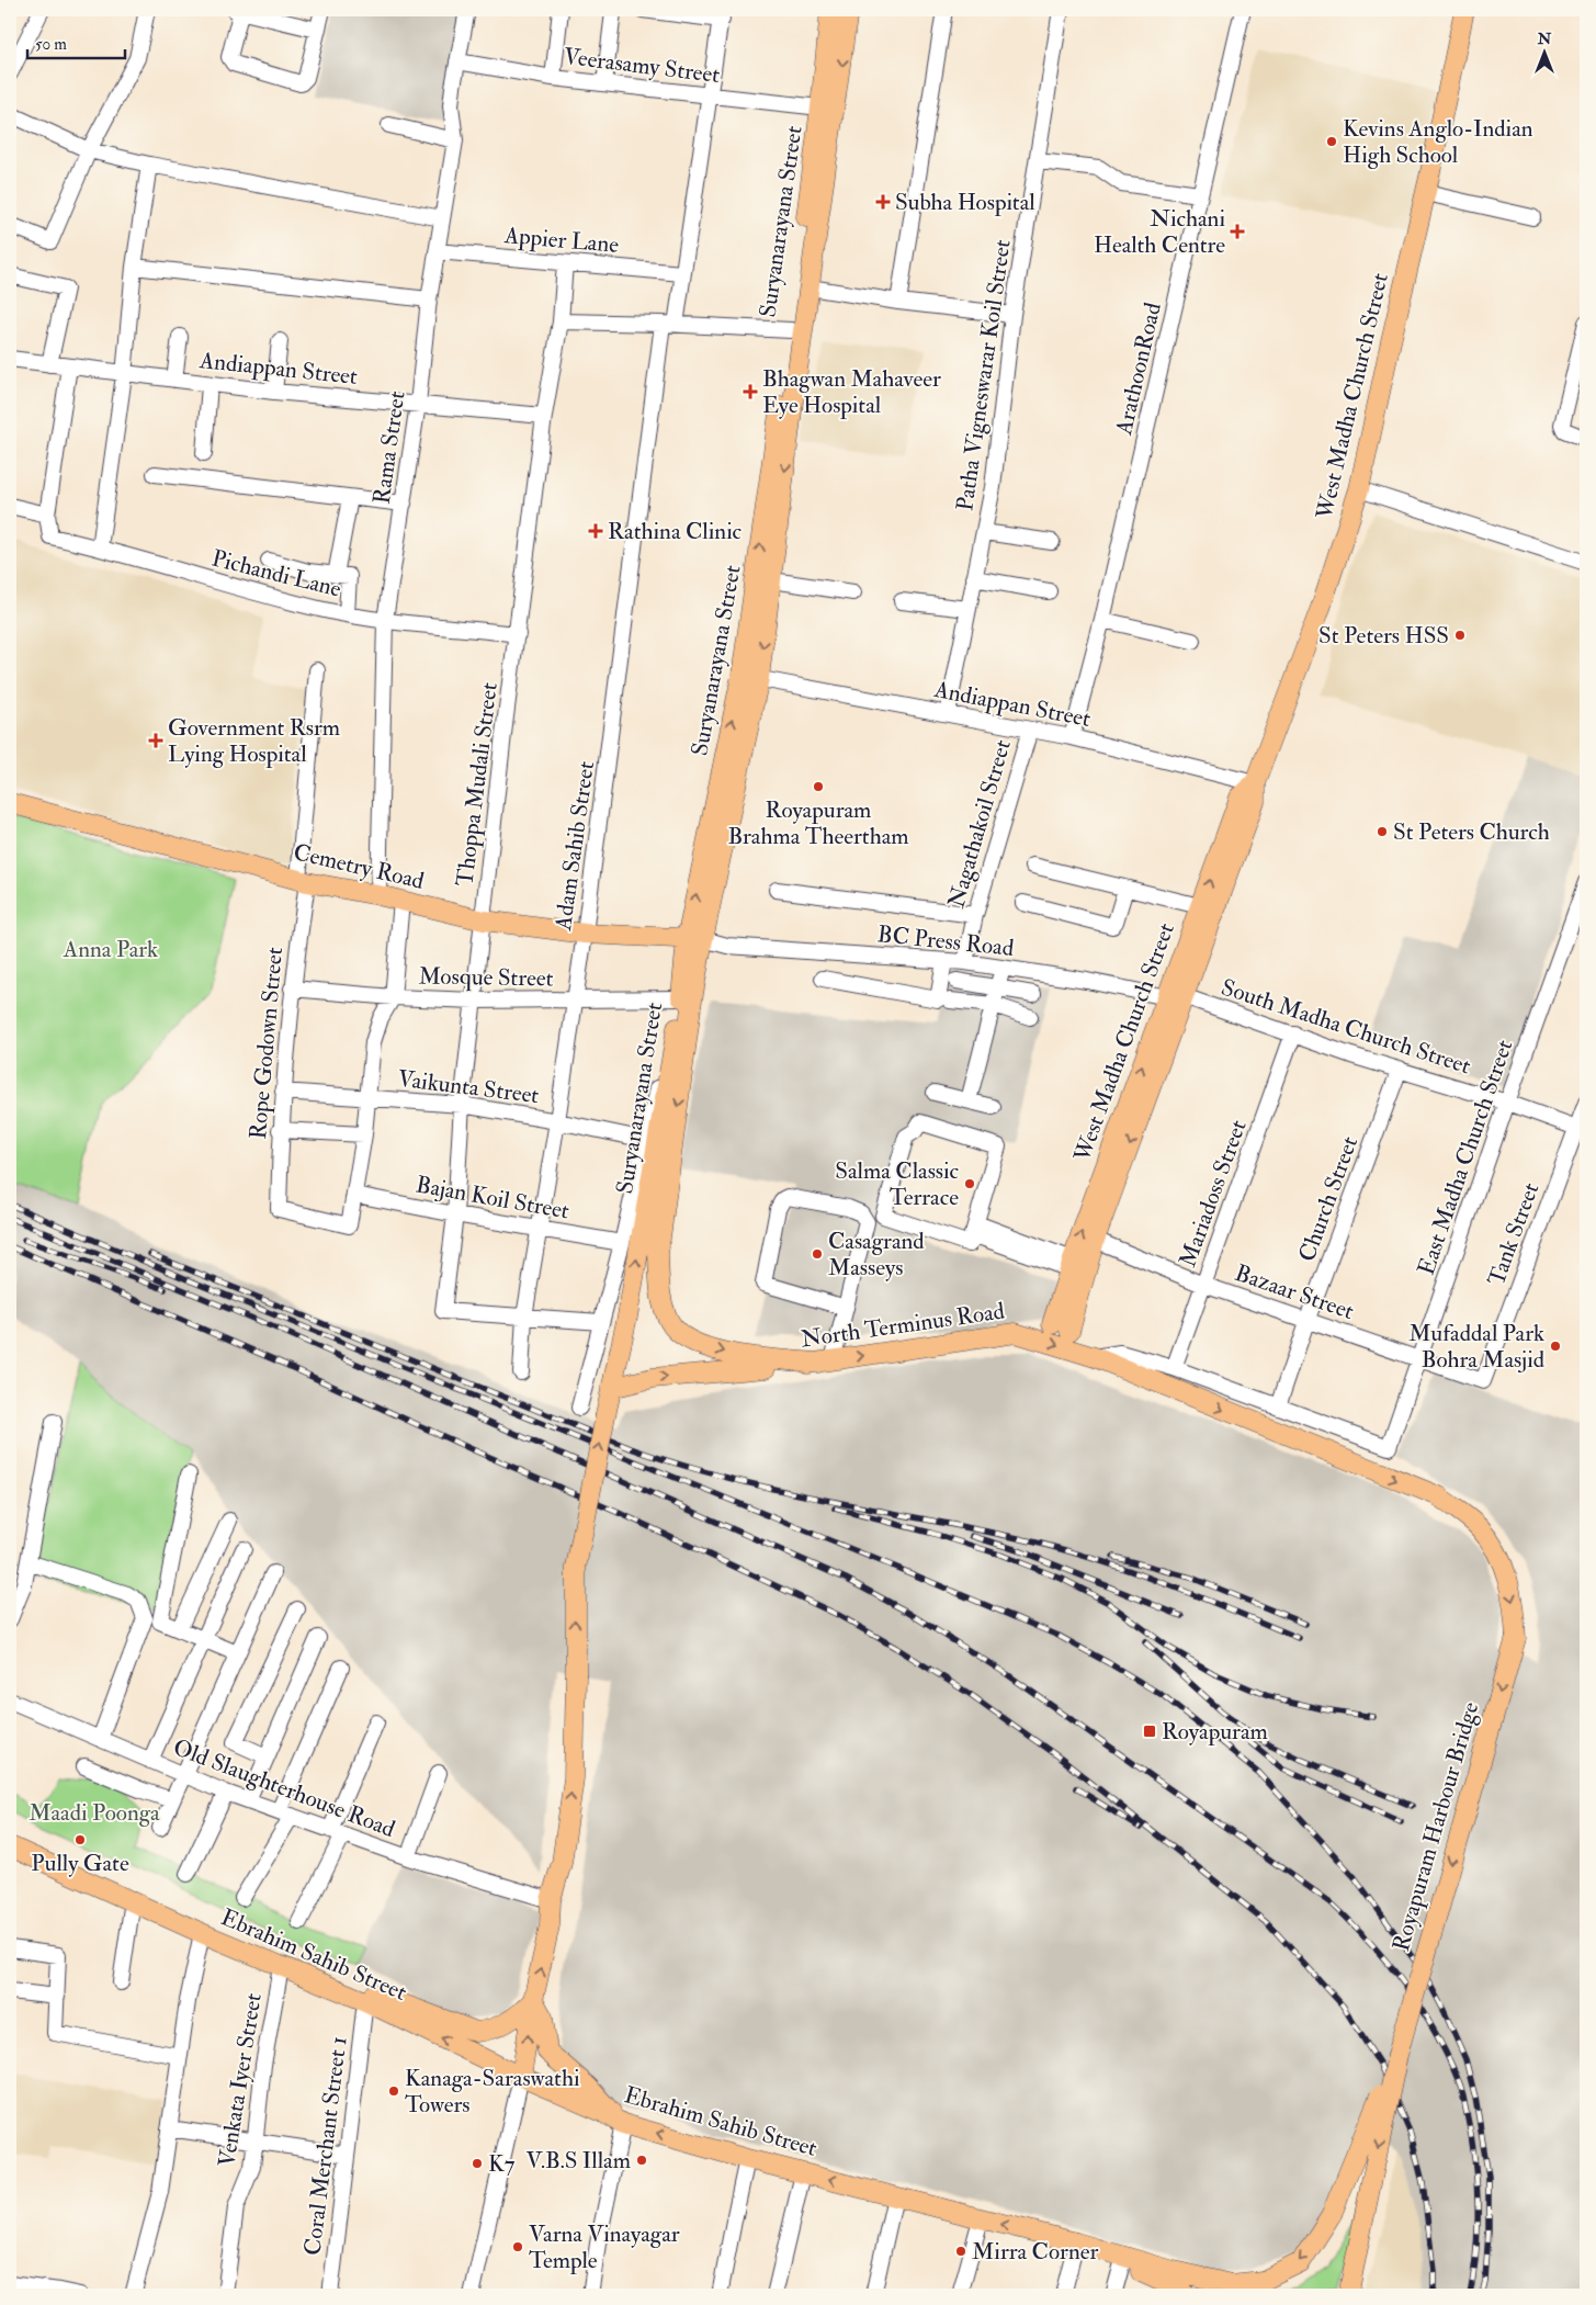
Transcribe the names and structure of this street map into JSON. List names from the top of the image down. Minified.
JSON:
{"streets":{"main road":["Suryanarayana Street","West Madha Church Street","Cemetry Road","North Terminus Road","Royapuram Harbour Bridge","Ebrahim Sahib Street"],"street":["Veerasamy Street","Appier Lane","Andiappan Street","ArathoonRoad","Patha Vigneswarar Koil Street","Rama Street","Pichandi Lane","Thoppa Mudali Street","Nagathakoil Street","Adam Sahib Street","BC Press Road","Mosque Street","South Madha Church Street","Rope Godown Street","Vaikunta Street","East Madha Church Street","Mariadoss Street","Bajan Koil Street","Church Street","Tank Street","Bazaar Street","Old Slaughterhouse Road","Venkata Iyer Street","Coral Merchant Street 1"]},"crossings":[["Veerasamy Street","Suryanarayana Street"],["Veerasamy Street","Rama Street"],["Veerasamy Street","Adam Sahib Street"],["Suryanarayana Street","Andiappan Street"],["Suryanarayana Street","Cemetry Road"],["Suryanarayana Street","BC Press Road"],["Suryanarayana Street","Mosque Street"],["Suryanarayana Street","North Terminus Road"],["Suryanarayana Street","Old Slaughterhouse Road"],["Suryanarayana Street","Ebrahim Sahib Street"],["Appier Lane","Rama Street"],["Appier Lane","Thoppa Mudali Street"],["Appier Lane","Adam Sahib Street"],["Andiappan Street","ArathoonRoad"],["Andiappan Street","Patha Vigneswarar Koil Street"],["Andiappan Street","West Madha Church Street"],["Andiappan Street","Rama Street"],["Andiappan Street","Thoppa Mudali Street"],["Andiappan Street","Nagathakoil Street"],["West Madha Church Street","BC Press Road"],["West Madha Church Street","South Madha Church Street"],["West Madha Church Street","Bazaar Street"],["Rama Street","Pichandi Lane"],["Rama Street","Cemetry Road"],["Pichandi Lane","Thoppa Mudali Street"],["Thoppa Mudali Street","Adam Sahib Street"],["Thoppa Mudali Street","Cemetry Road"],["Thoppa Mudali Street","Mosque Street"],["Thoppa Mudali Street","Vaikunta Street"],["Thoppa Mudali Street","Bajan Koil Street"],["Nagathakoil Street","BC Press Road"],["Adam Sahib Street","Cemetry Road"],["Adam Sahib Street","Mosque Street"],["Adam Sahib Street","Vaikunta Street"],["Adam Sahib Street","Bajan Koil Street"],["Cemetry Road","BC Press Road"],["Cemetry Road","Rope Godown Street"],["BC Press Road","South Madha Church Street"],["Mosque Street","Rope Godown Street"],["South Madha Church Street","East Madha Church Street"],["South Madha Church Street","Mariadoss Street"],["South Madha Church Street","Church Street"],["South Madha Church Street","Tank Street"],["Rope Godown Street","Vaikunta Street"],["Rope Godown Street","Bajan Koil Street"],["East Madha Church Street","Church Street"],["East Madha Church Street","Bazaar Street"],["Mariadoss Street","Bazaar Street"],["Church Street","Bazaar Street"],["Tank Street","Bazaar Street"],["North Terminus Road","Royapuram Harbour Bridge"],["Royapuram Harbour Bridge","Ebrahim Sahib Street"],["Ebrahim Sahib Street","Venkata Iyer Street"],["Ebrahim Sahib Street","Coral Merchant Street 1"]],"one_way":["North Terminus Road","Royapuram Harbour Bridge"],"parks":["Anna Park","Maadi Poonga"],"places":{"other":["Kevins Anglo-Indian High School","St Peters HSS","Royapuram Brahma Theertham","St Peters Church","Salma Classic Terrace","Casagrand Masseys","Mufaddal Park Bohra Masjid","Pully Gate","Kanaga-Saraswathi Towers","V.B.S Illam","K7","Varna Vinayagar Temple","Mirra Corner"],"health":["Subha Hospital","Nichani Health Centre","Bhagwan Mahaveer Eye Hospital","Rathina Clinic","Government Rsrm Lying Hospital"],"transit":["Royapuram"]},"scale_bar":"50 m","north":"top"}
